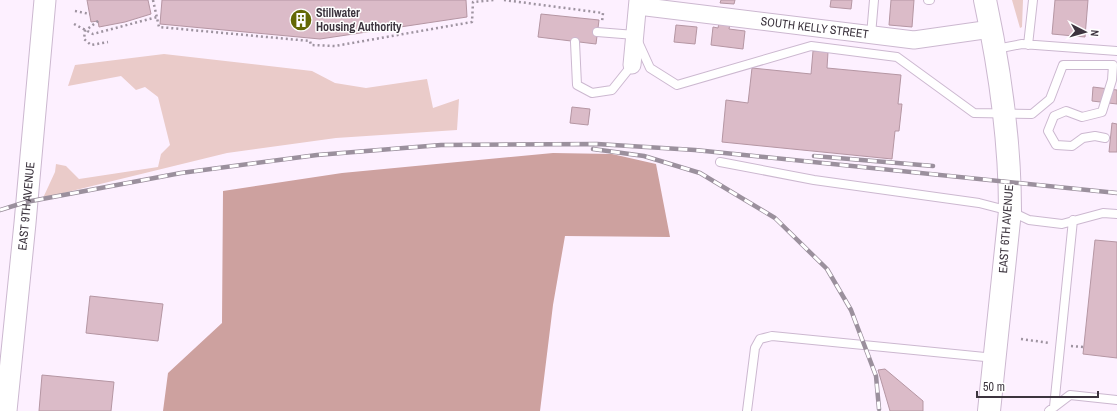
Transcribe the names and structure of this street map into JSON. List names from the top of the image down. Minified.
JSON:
{"streets":{"highway":["EAST 6TH AVENUE"],"street":["SOUTH KELLY STREET","EAST 9TH AVENUE"]},"crossings":[["SOUTH KELLY STREET","EAST 6TH AVENUE"]],"places":{"building":["Stillwater Housing Authority"]},"scale_bar":"50 m","north":"right"}
